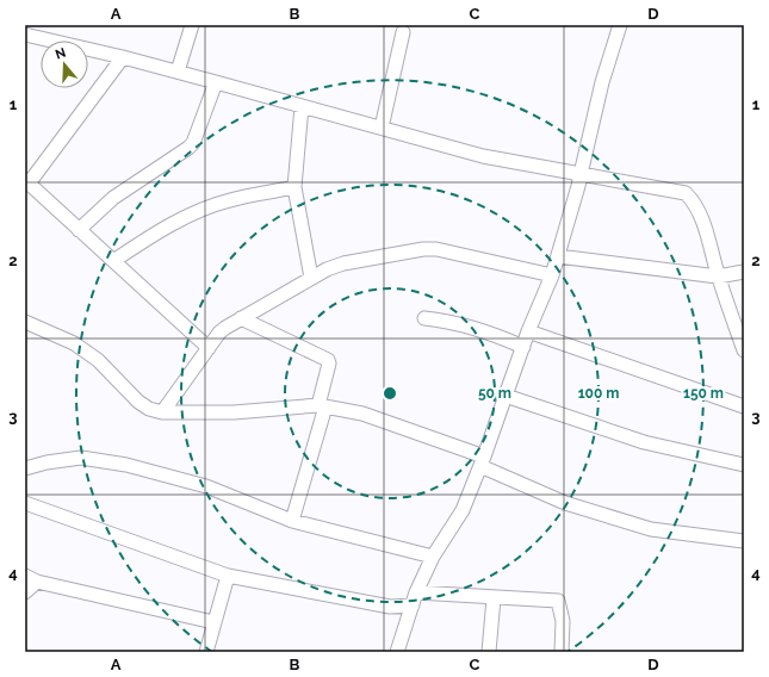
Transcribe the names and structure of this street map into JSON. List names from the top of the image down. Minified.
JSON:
{"north":"top","grid":{"columns":["A","B","C","D"],"rows":["1","2","3","4"]},"rings":["50 m","100 m","150 m"]}
